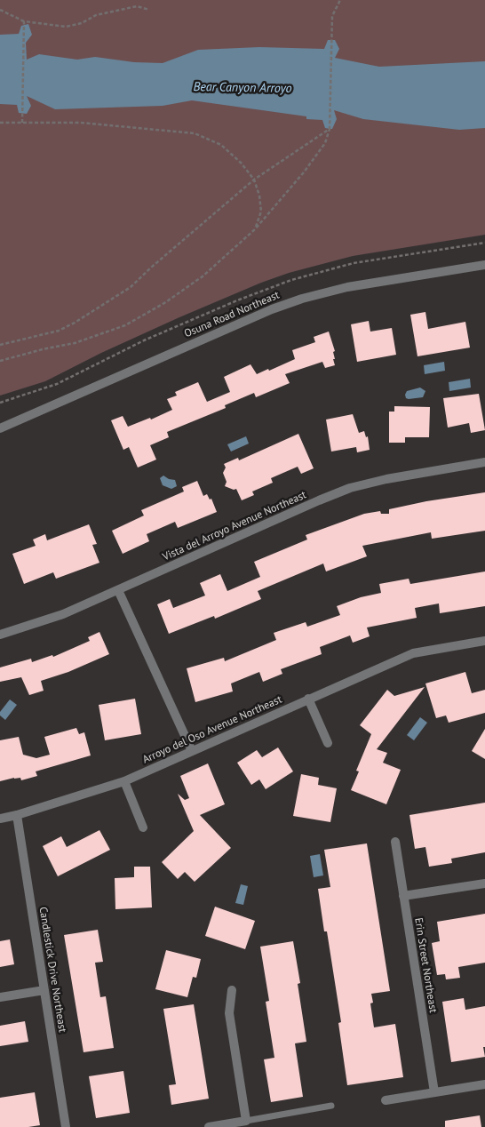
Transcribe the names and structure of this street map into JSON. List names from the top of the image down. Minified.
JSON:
{"streets":{"street":["Osuna Road Northeast","Vista del Arroyo Avenue Northeast","Arroyo del Oso Avenue Northeast","Erin Street Northeast","Candlestick Drive Northeast"]},"crossings":[["Arroyo del Oso Avenue Northeast","Candlestick Drive Northeast"]],"water":["Bear Canyon Arroyo"]}
